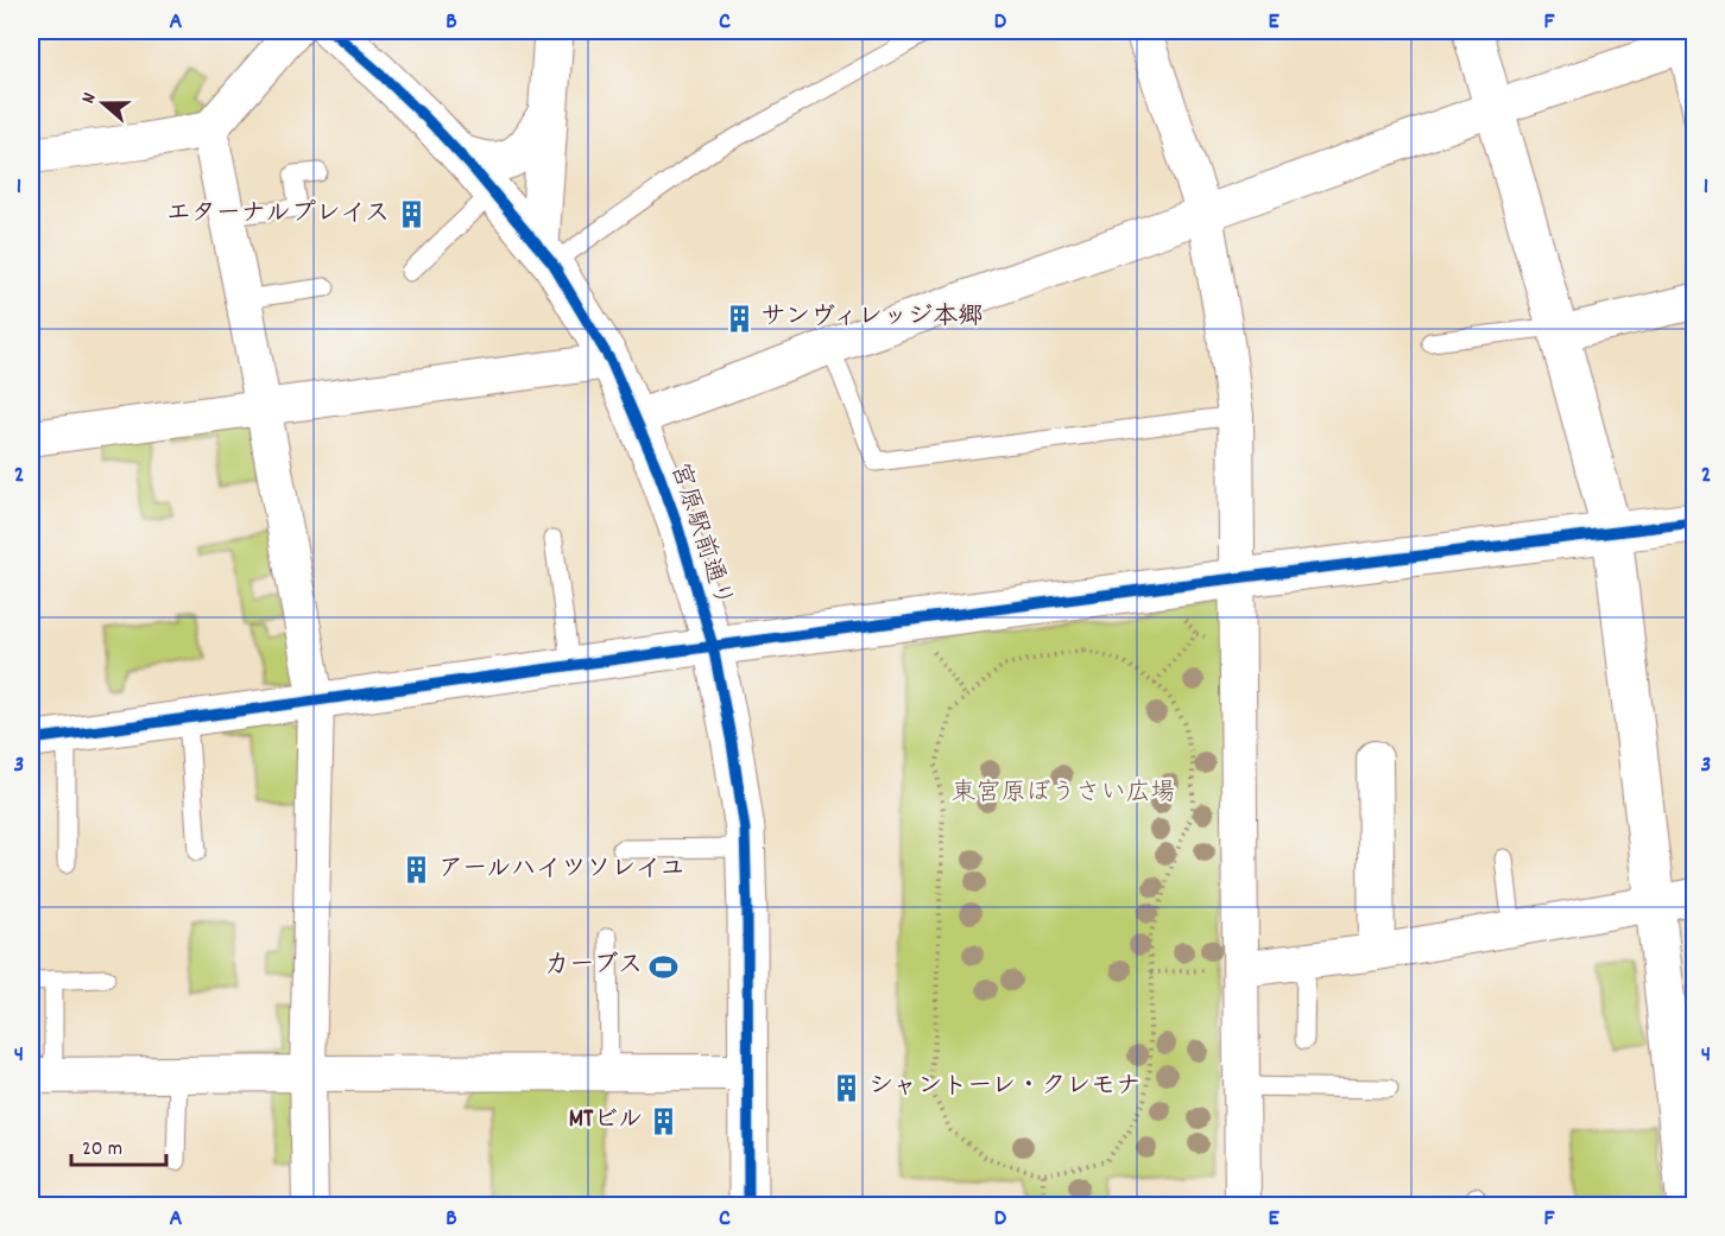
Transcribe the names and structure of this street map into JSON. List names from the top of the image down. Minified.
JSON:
{"streets":{"street":["宮原駅前通り"]},"parks":["東宮原ぼうさい広場"],"places":{"building":["エターナルプレイス","サンヴィレッジ本郷","アールハイツソレイユ","シャントーレ・クレモナ","MTビル"],"sports":["カーブス"]},"scale_bar":"20 m","north":"left","grid":{"columns":["A","B","C","D","E","F"],"rows":["1","2","3","4"]}}
